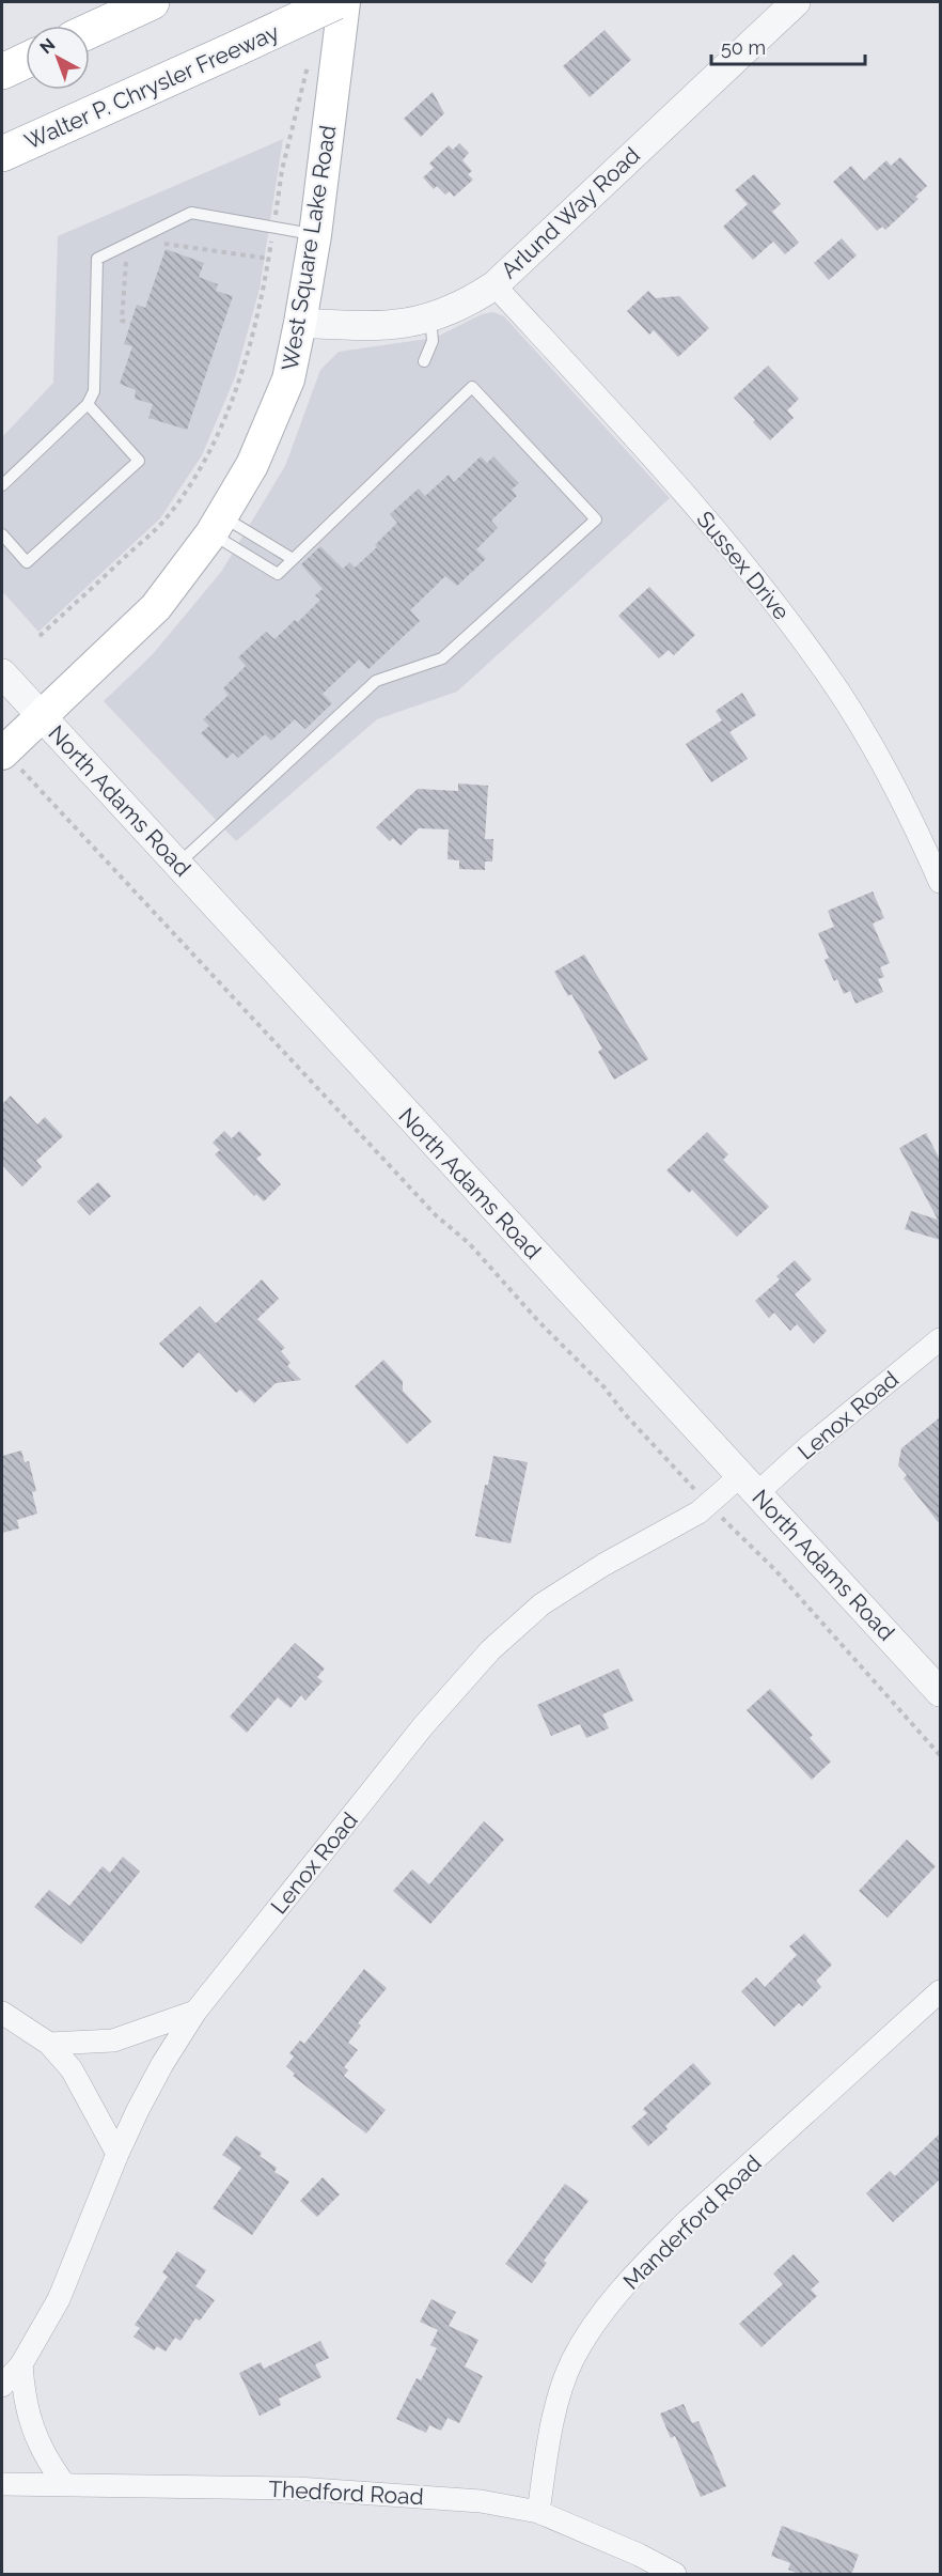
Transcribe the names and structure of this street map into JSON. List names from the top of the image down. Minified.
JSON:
{"streets":{"highway":["Walter P. Chrysler Freeway"],"main road":["West Square Lake Road"],"street":["Arlund Way Road","Sussex Drive","North Adams Road","Lenox Road","Manderford Road","Thedford Road"]},"crossings":[["Arlund Way Road","West Square Lake Road"],["Arlund Way Road","Sussex Drive"],["West Square Lake Road","North Adams Road"],["North Adams Road","Lenox Road"],["Manderford Road","Thedford Road"]],"scale_bar":"50 m","north":"top left"}
